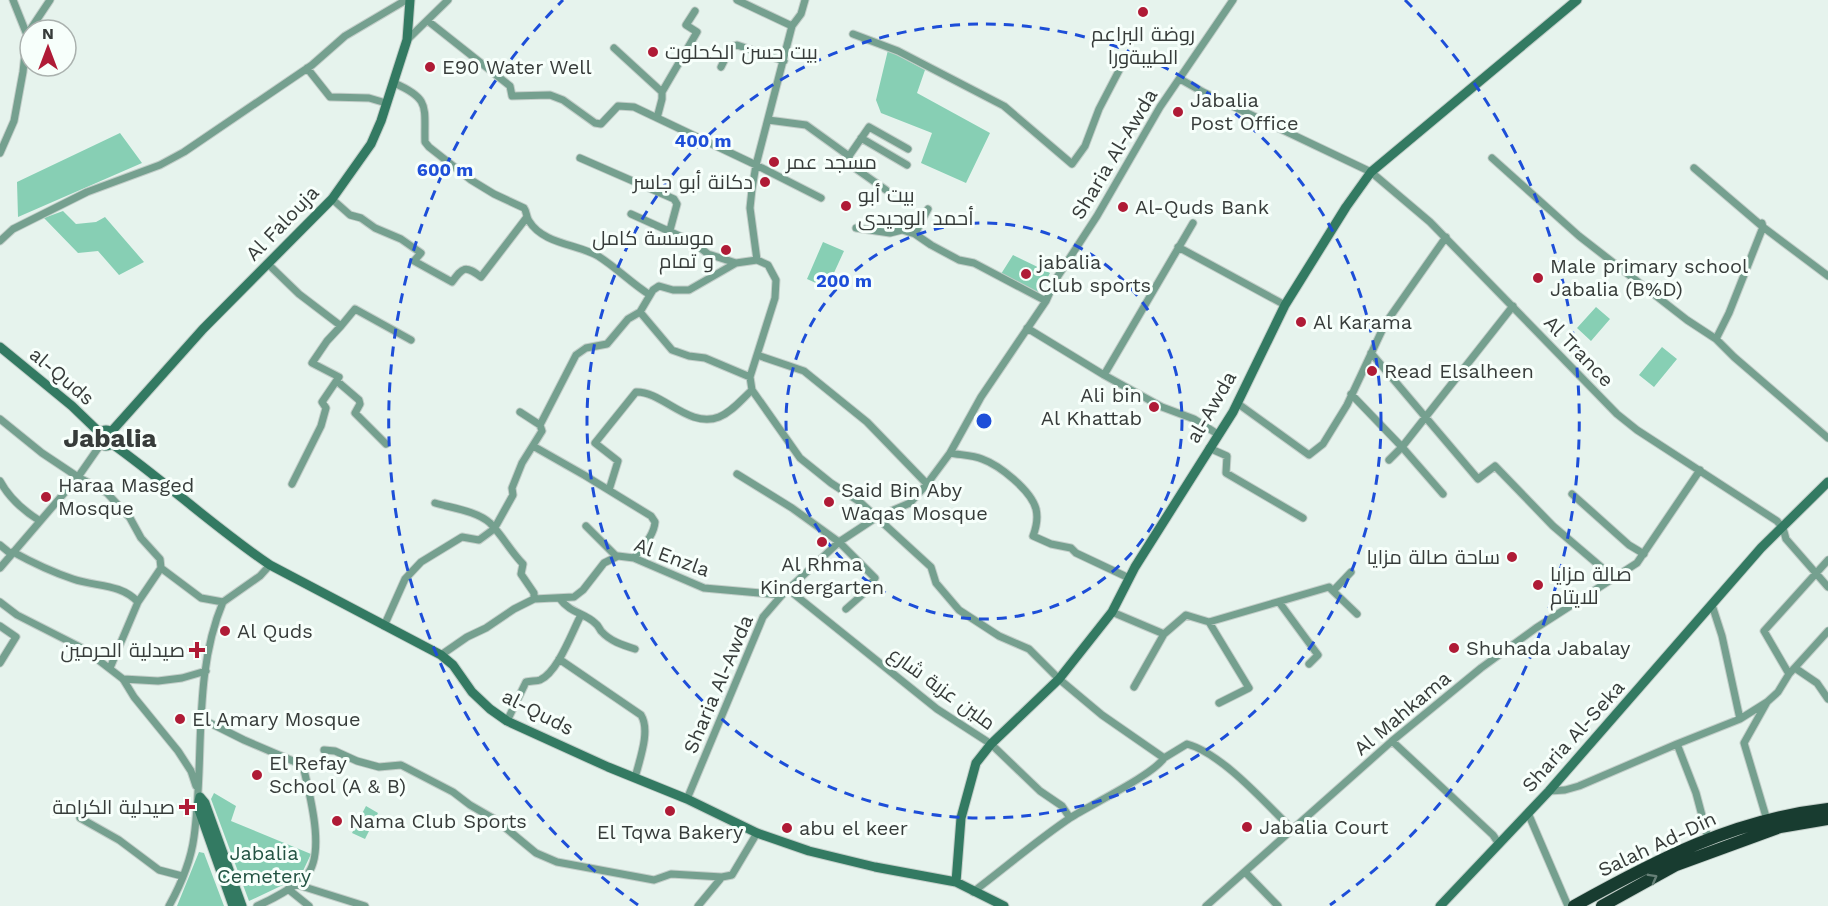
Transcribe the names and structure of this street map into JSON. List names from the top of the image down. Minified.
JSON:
{"streets":{"highway":["Salah Ad-Din"],"main road":["Al Falouja","al-Quds","al-Awda","Sharia Al-Seka"],"street":["Sharia Al-Awda","Al Trance","Al Enzla","ملين عزبة شارع","Al Mahkama"]},"crossings":[["Sharia Al-Awda","Al Trance"],["Sharia Al-Awda","al-Quds"],["Sharia Al-Awda","Al Enzla"],["Sharia Al-Awda","ملين عزبة شارع"],["Al Falouja","al-Quds"],["Al Trance","al-Awda"],["Al Trance","Al Mahkama"],["Al Trance","Sharia Al-Seka"],["al-Quds","al-Awda"],["al-Awda","ملين عزبة شارع"]],"districts":["Jabalia"],"parks":["Jabalia Cemetery"],"places":{"other":["روضة البراعم الطيبةورا","بيت حسن الكحلوت","E90 Water Well","Jabalia Post Office","مسجد عمر","دكانة أبو جاسر","بيت أبو أحمد الوحيدى","Al-Quds Bank","موسسة كامل و تمام","jabalia Club sports","Male primary school Jabalia (B%D)","Al Karama","Read Elsalheen","Ali bin Al Khattab","Haraa Masged Mosque","Said Bin Aby Waqas Mosque","Al Rhma Kindergarten","ساحة صالة مزايا","صالة مزايا للايتام","Al Quds","Shuhada Jabalay","El Amary Mosque","El Refay School (A & B)","El Tqwa Bakery","Nama Club Sports","Jabalia Court","abu el keer"],"health":["صيدلية الحرمين","ِِصيدلية الكرامة"]},"north":"top","rings":["400 m","600 m","200 m"]}
